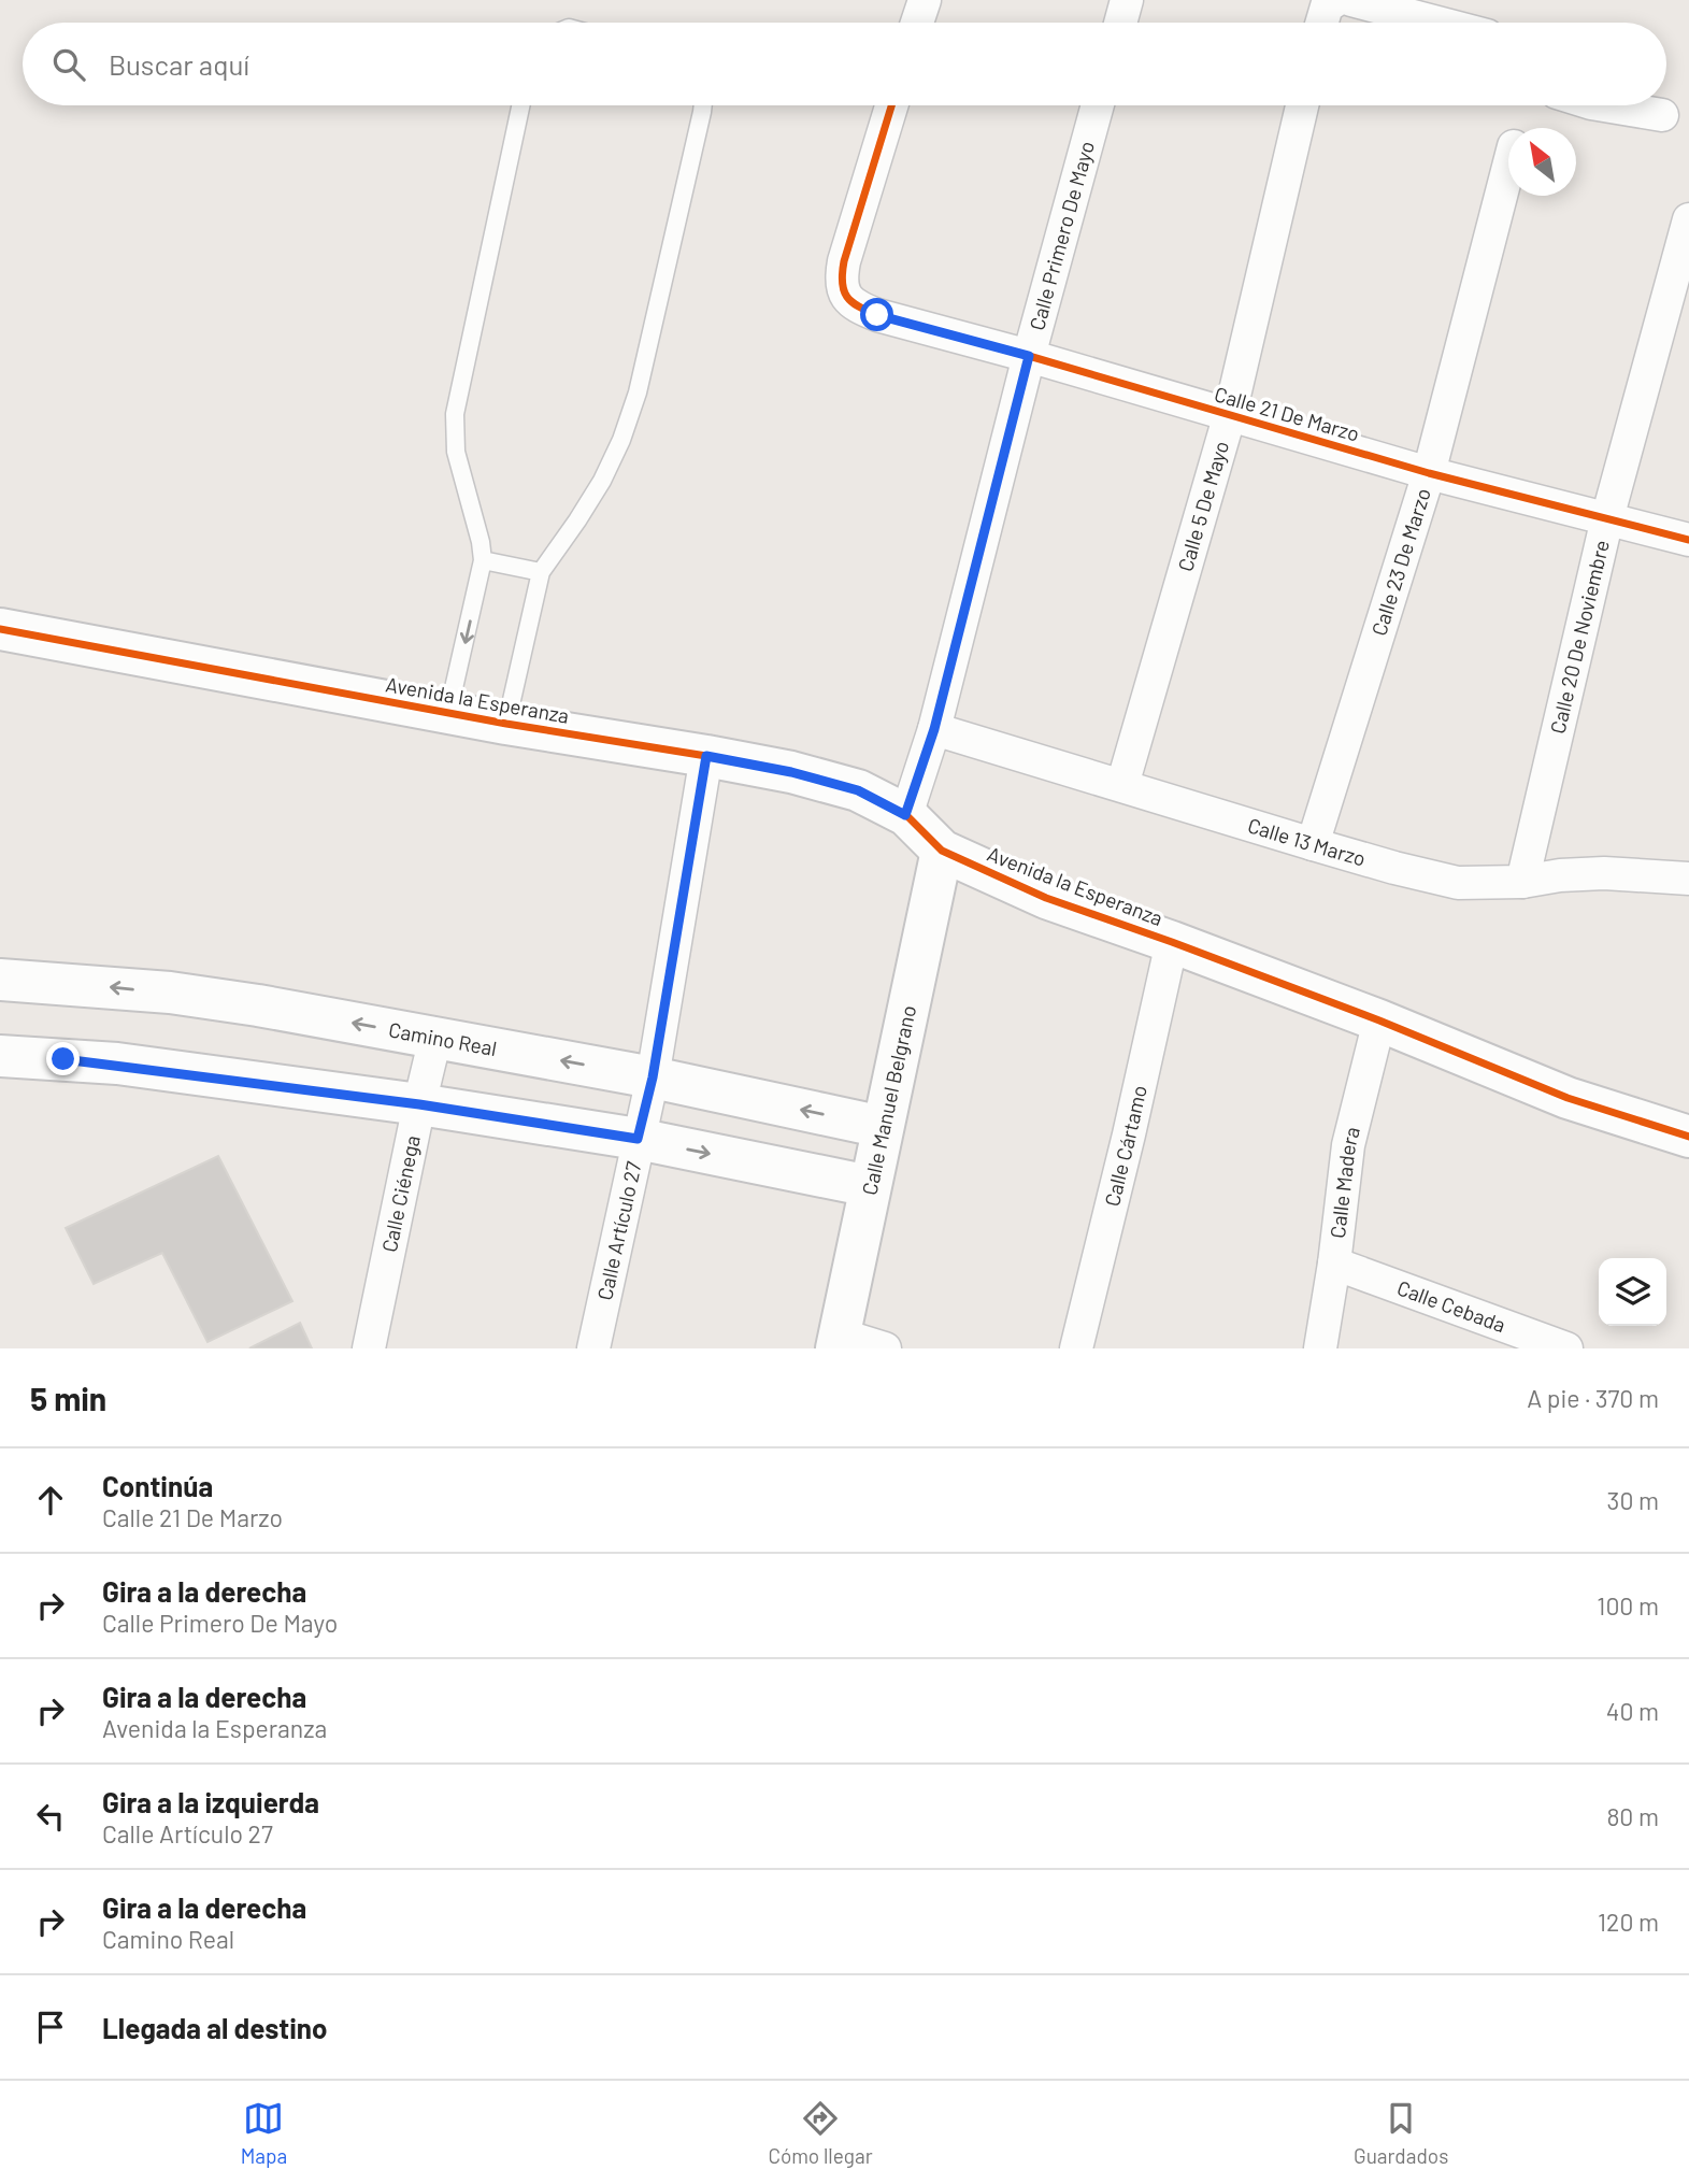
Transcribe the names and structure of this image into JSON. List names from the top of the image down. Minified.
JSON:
{"streets":{"street":["Calle Primero De Mayo","Calle 21 De Marzo","Calle 5 De Mayo","Calle 23 De Marzo","Calle 20 De Noviembre","Avenida la Esperanza","Calle 13 Marzo","Camino Real","Calle Manuel Belgrano","Calle Cártamo","Calle Madera","Calle Ciénega","Calle Artículo 27","Calle Cebada"]},"crossings":[["Calle Primero De Mayo","Calle 21 De Marzo"],["Calle Primero De Mayo","Avenida la Esperanza"],["Calle Primero De Mayo","Calle 13 Marzo"],["Calle 21 De Marzo","Calle 5 De Mayo"],["Calle 21 De Marzo","Calle 23 De Marzo"],["Calle 21 De Marzo","Calle 20 De Noviembre"],["Calle 5 De Mayo","Calle 13 Marzo"],["Calle 23 De Marzo","Calle 13 Marzo"],["Calle 20 De Noviembre","Calle 13 Marzo"],["Avenida la Esperanza","Calle Manuel Belgrano"],["Avenida la Esperanza","Calle Cártamo"],["Avenida la Esperanza","Calle Madera"],["Avenida la Esperanza","Calle Artículo 27"],["Camino Real","Calle Manuel Belgrano"],["Camino Real","Calle Ciénega"],["Camino Real","Calle Artículo 27"],["Calle Madera","Calle Cebada"]],"north":"top left","page":{"search":"Buscar aquí","heading":["5 min","A pie · 370 m"],"list":[["Continúa","Calle 21 De Marzo","30 m"],["Gira a la derecha","Calle Primero De Mayo","100 m"],["Gira a la derecha","Avenida la Esperanza","40 m"],["Gira a la izquierda","Calle Artículo 27","80 m"],["Gira a la derecha","Camino Real","120 m"],"Llegada al destino"],"nav":["Mapa","Cómo llegar","Guardados"]}}
